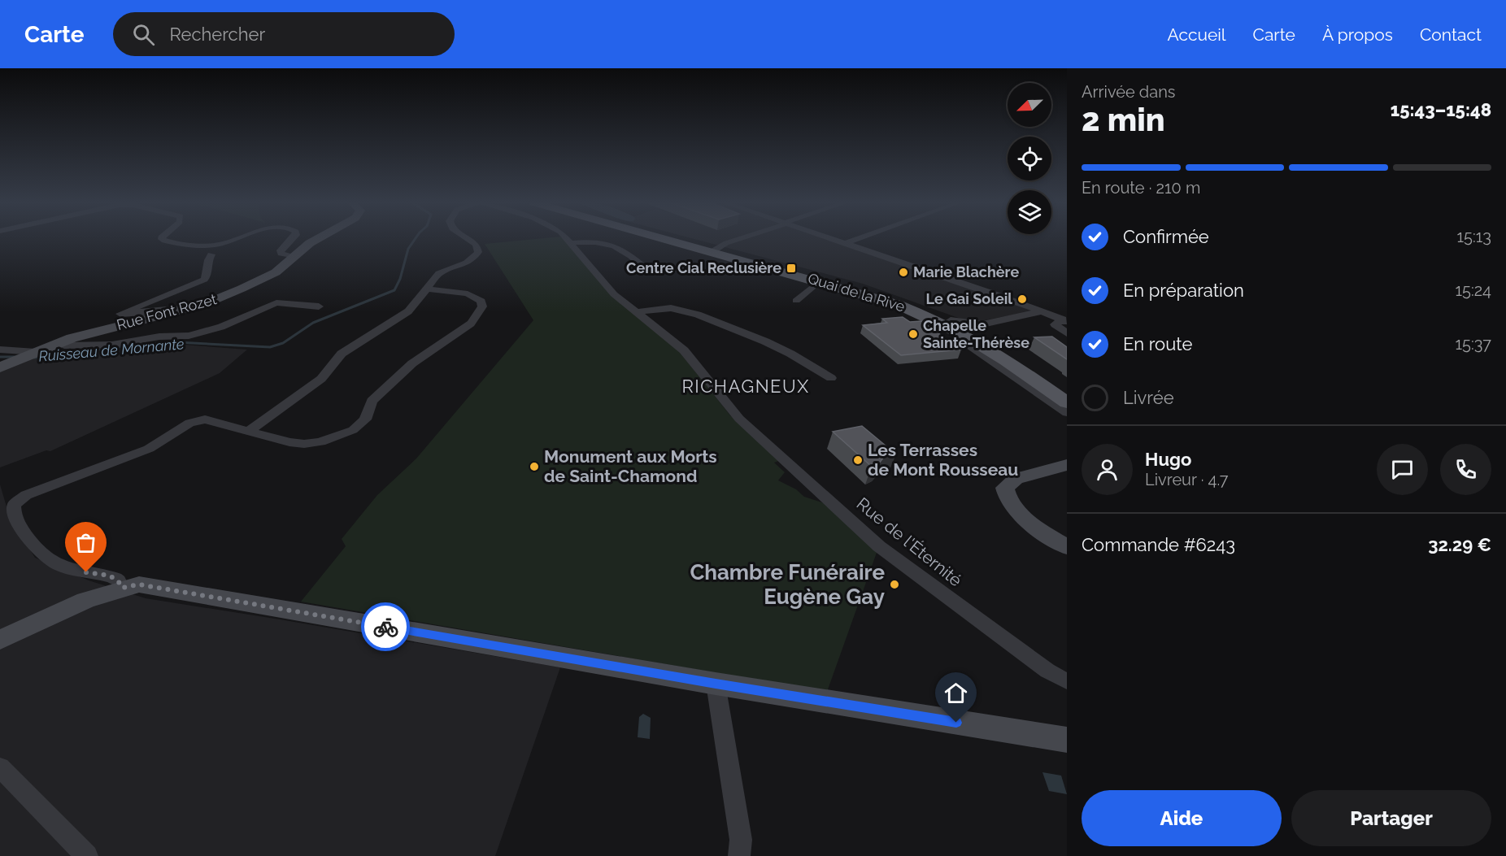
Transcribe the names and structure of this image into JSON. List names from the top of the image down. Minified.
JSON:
{"streets":{"main road":["Quai de la Rive","Rue Font Rozet"],"street":["Rue de l'Éternité"]},"districts":["RICHAGNEUX"],"water":["Ruisseau de Mornante"],"places":{"transit":["Centre Cial Reclusière"],"other":["Marie Blachère","Le Gai Soleil","Chapelle Sainte-Thérèse","Les Terrasses de Mont Rousseau","Monument aux Morts de Saint-Chamond","Chambre Funéraire Eugène Gay"]},"north":"bottom left","page":{"header":"Carte","search":"Rechercher","nav":["Accueil","Carte","À propos","Contact"],"heading":["2 min","Arrivée dans","15:43–15:48"],"panel":["Hugo","Livreur · 4.7","Commande #6243","32.29 €"],"bar":"En route · 210 m","list":[["Confirmée","15:13"],["En préparation","15:24"],["En route","15:37"],"Livrée"],"buttons":["Aide","Partager"]}}
